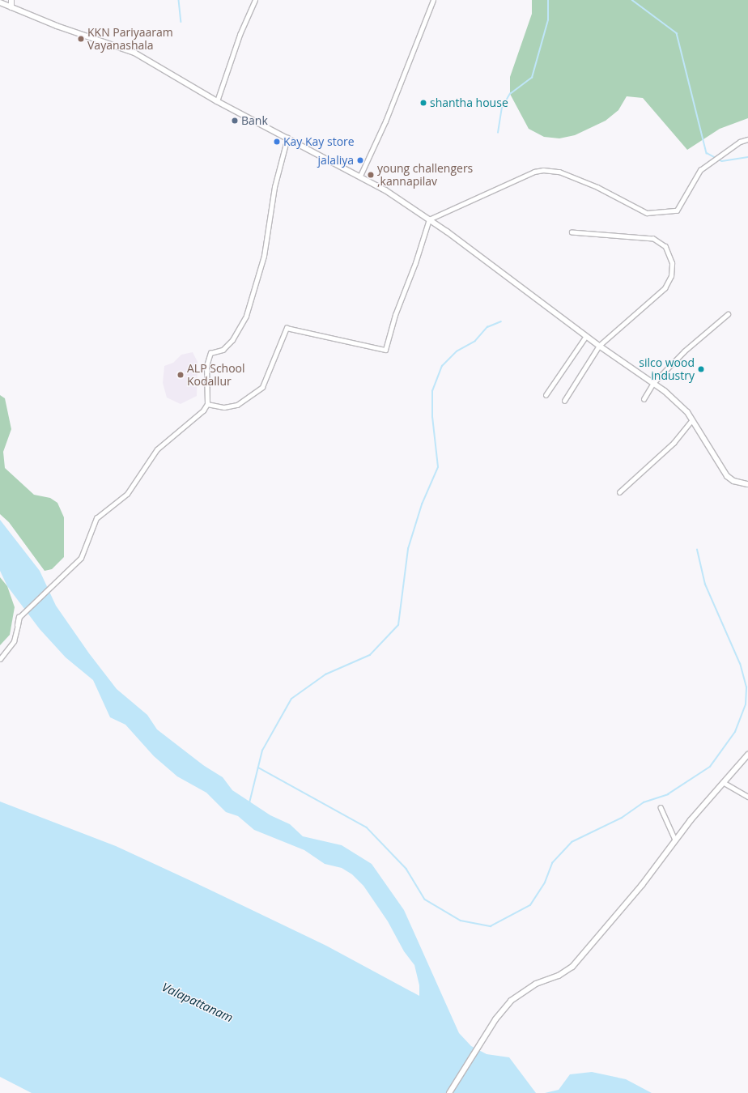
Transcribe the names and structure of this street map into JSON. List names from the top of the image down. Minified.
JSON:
{"water":["Valapattanam"],"places":["KKN Pariyaaram Vayanashala","shantha house","Bank","Kay Kay store","jalaliya","young challengers ,kannapilav","silco wood industry","ALP School Kodallur"]}
